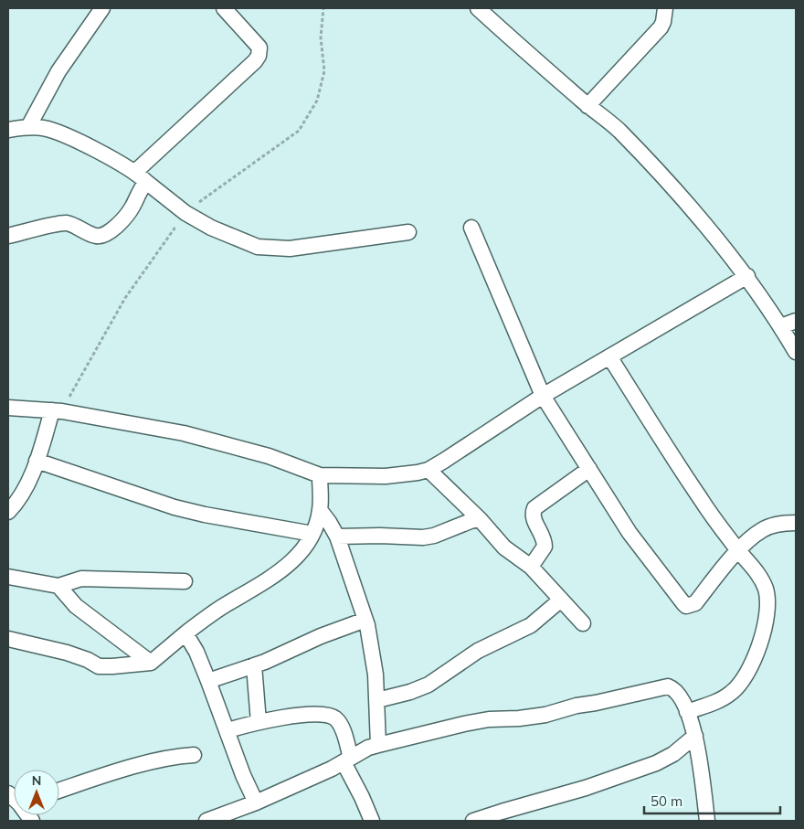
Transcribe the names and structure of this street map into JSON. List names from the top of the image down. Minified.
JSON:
{"scale_bar":"50 m","north":"top"}
